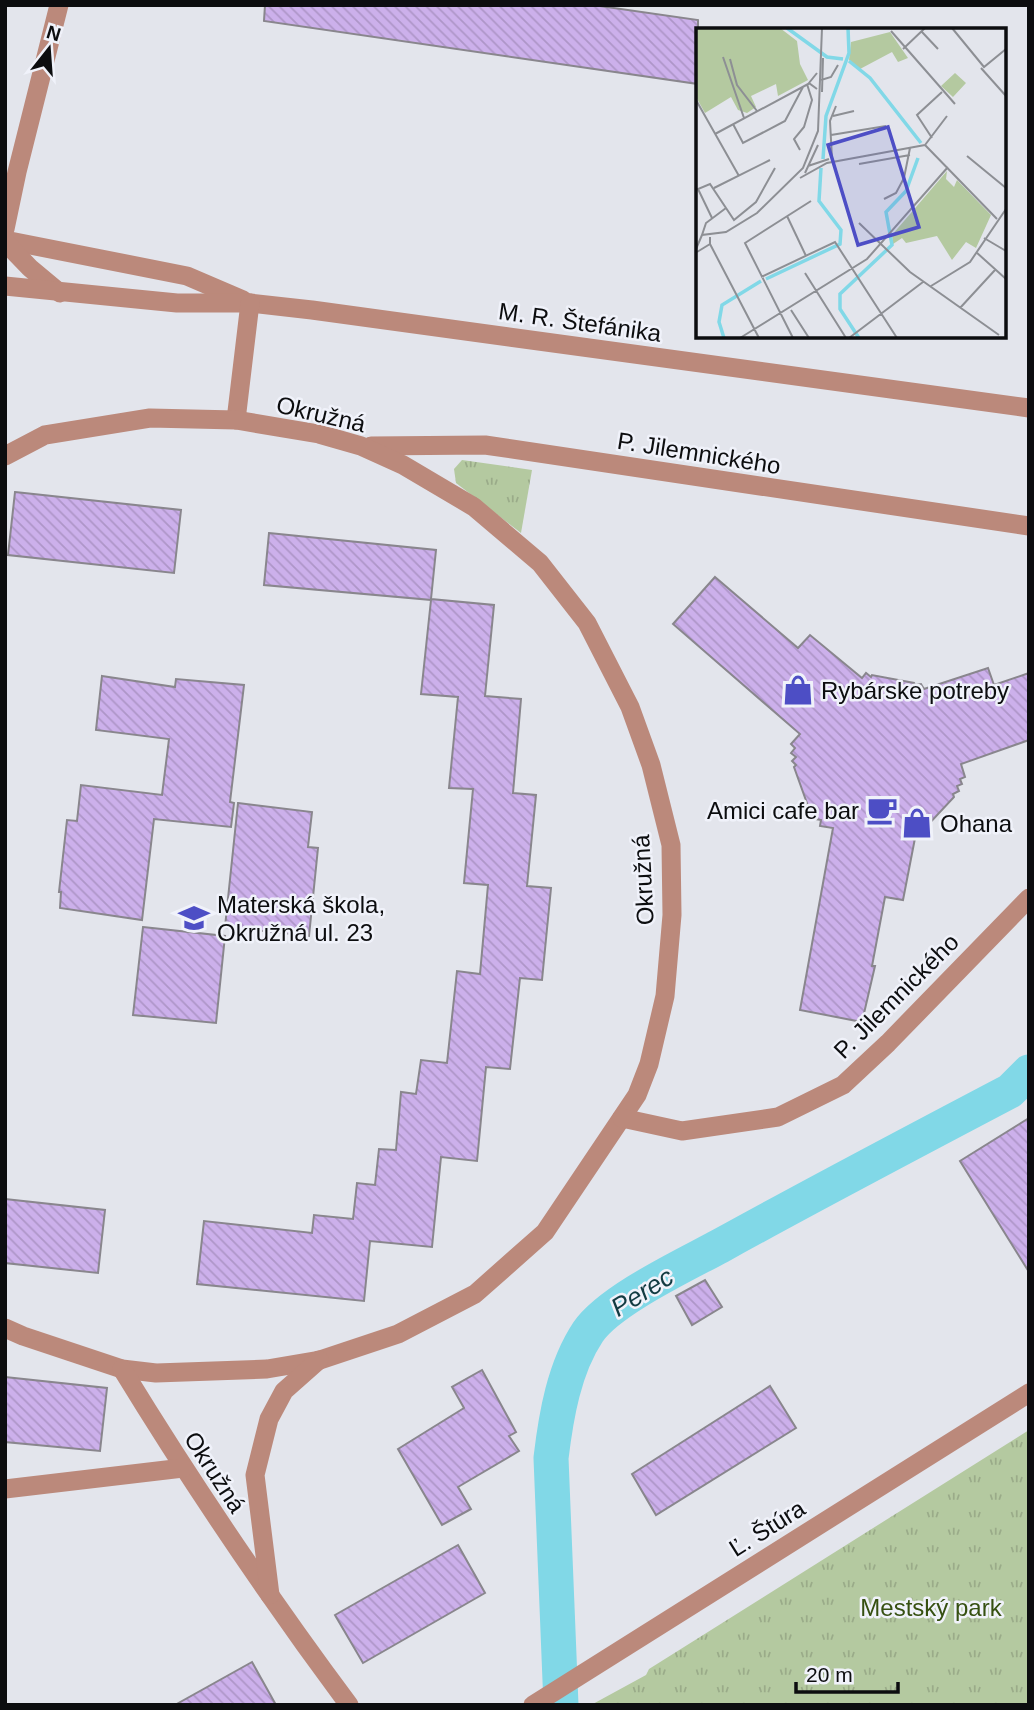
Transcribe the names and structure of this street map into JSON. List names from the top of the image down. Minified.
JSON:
{"streets":{"street":["M. R. Štefánika","Okružná","P. Jilemnického","Ľ. Štúra"]},"crossings":[["Okružná","P. Jilemnického"]],"water":["Perec"],"parks":["Mestský park"],"places":{"shop":["Rybárske potreby","Ohana"],"cafe":["Amici cafe bar"],"school or university":["Materská škola, Okružná ul. 23"]},"scale_bar":"20 m","north":"top"}
